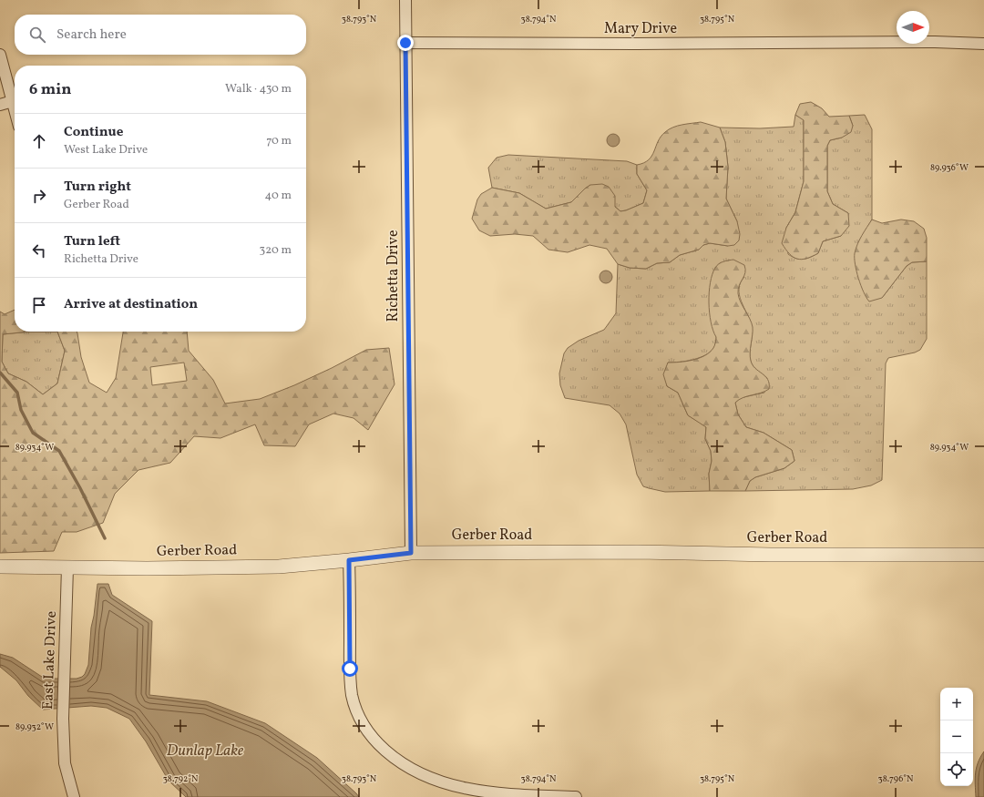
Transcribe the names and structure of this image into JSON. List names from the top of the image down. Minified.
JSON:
{"streets":{"street":["Mary Drive","Richetta Drive","Gerber Road","East Lake Drive"]},"crossings":[["Mary Drive","Richetta Drive"],["Richetta Drive","Gerber Road"],["Gerber Road","East Lake Drive"]],"water":["Dunlap Lake"],"north":"right","page":{"search":"Search here","heading":["6 min","Walk · 430 m"],"list":[["Continue","West Lake Drive","70 m"],["Turn right","Gerber Road","40 m"],["Turn left","Richetta Drive","320 m"],"Arrive at destination"],"map_buttons":["+","−"]},"coordinates":["38.793°N","38.794°N","38.795°N","89.936°W","89.934°W","89.932°W","38.792°N","38.796°N"]}
